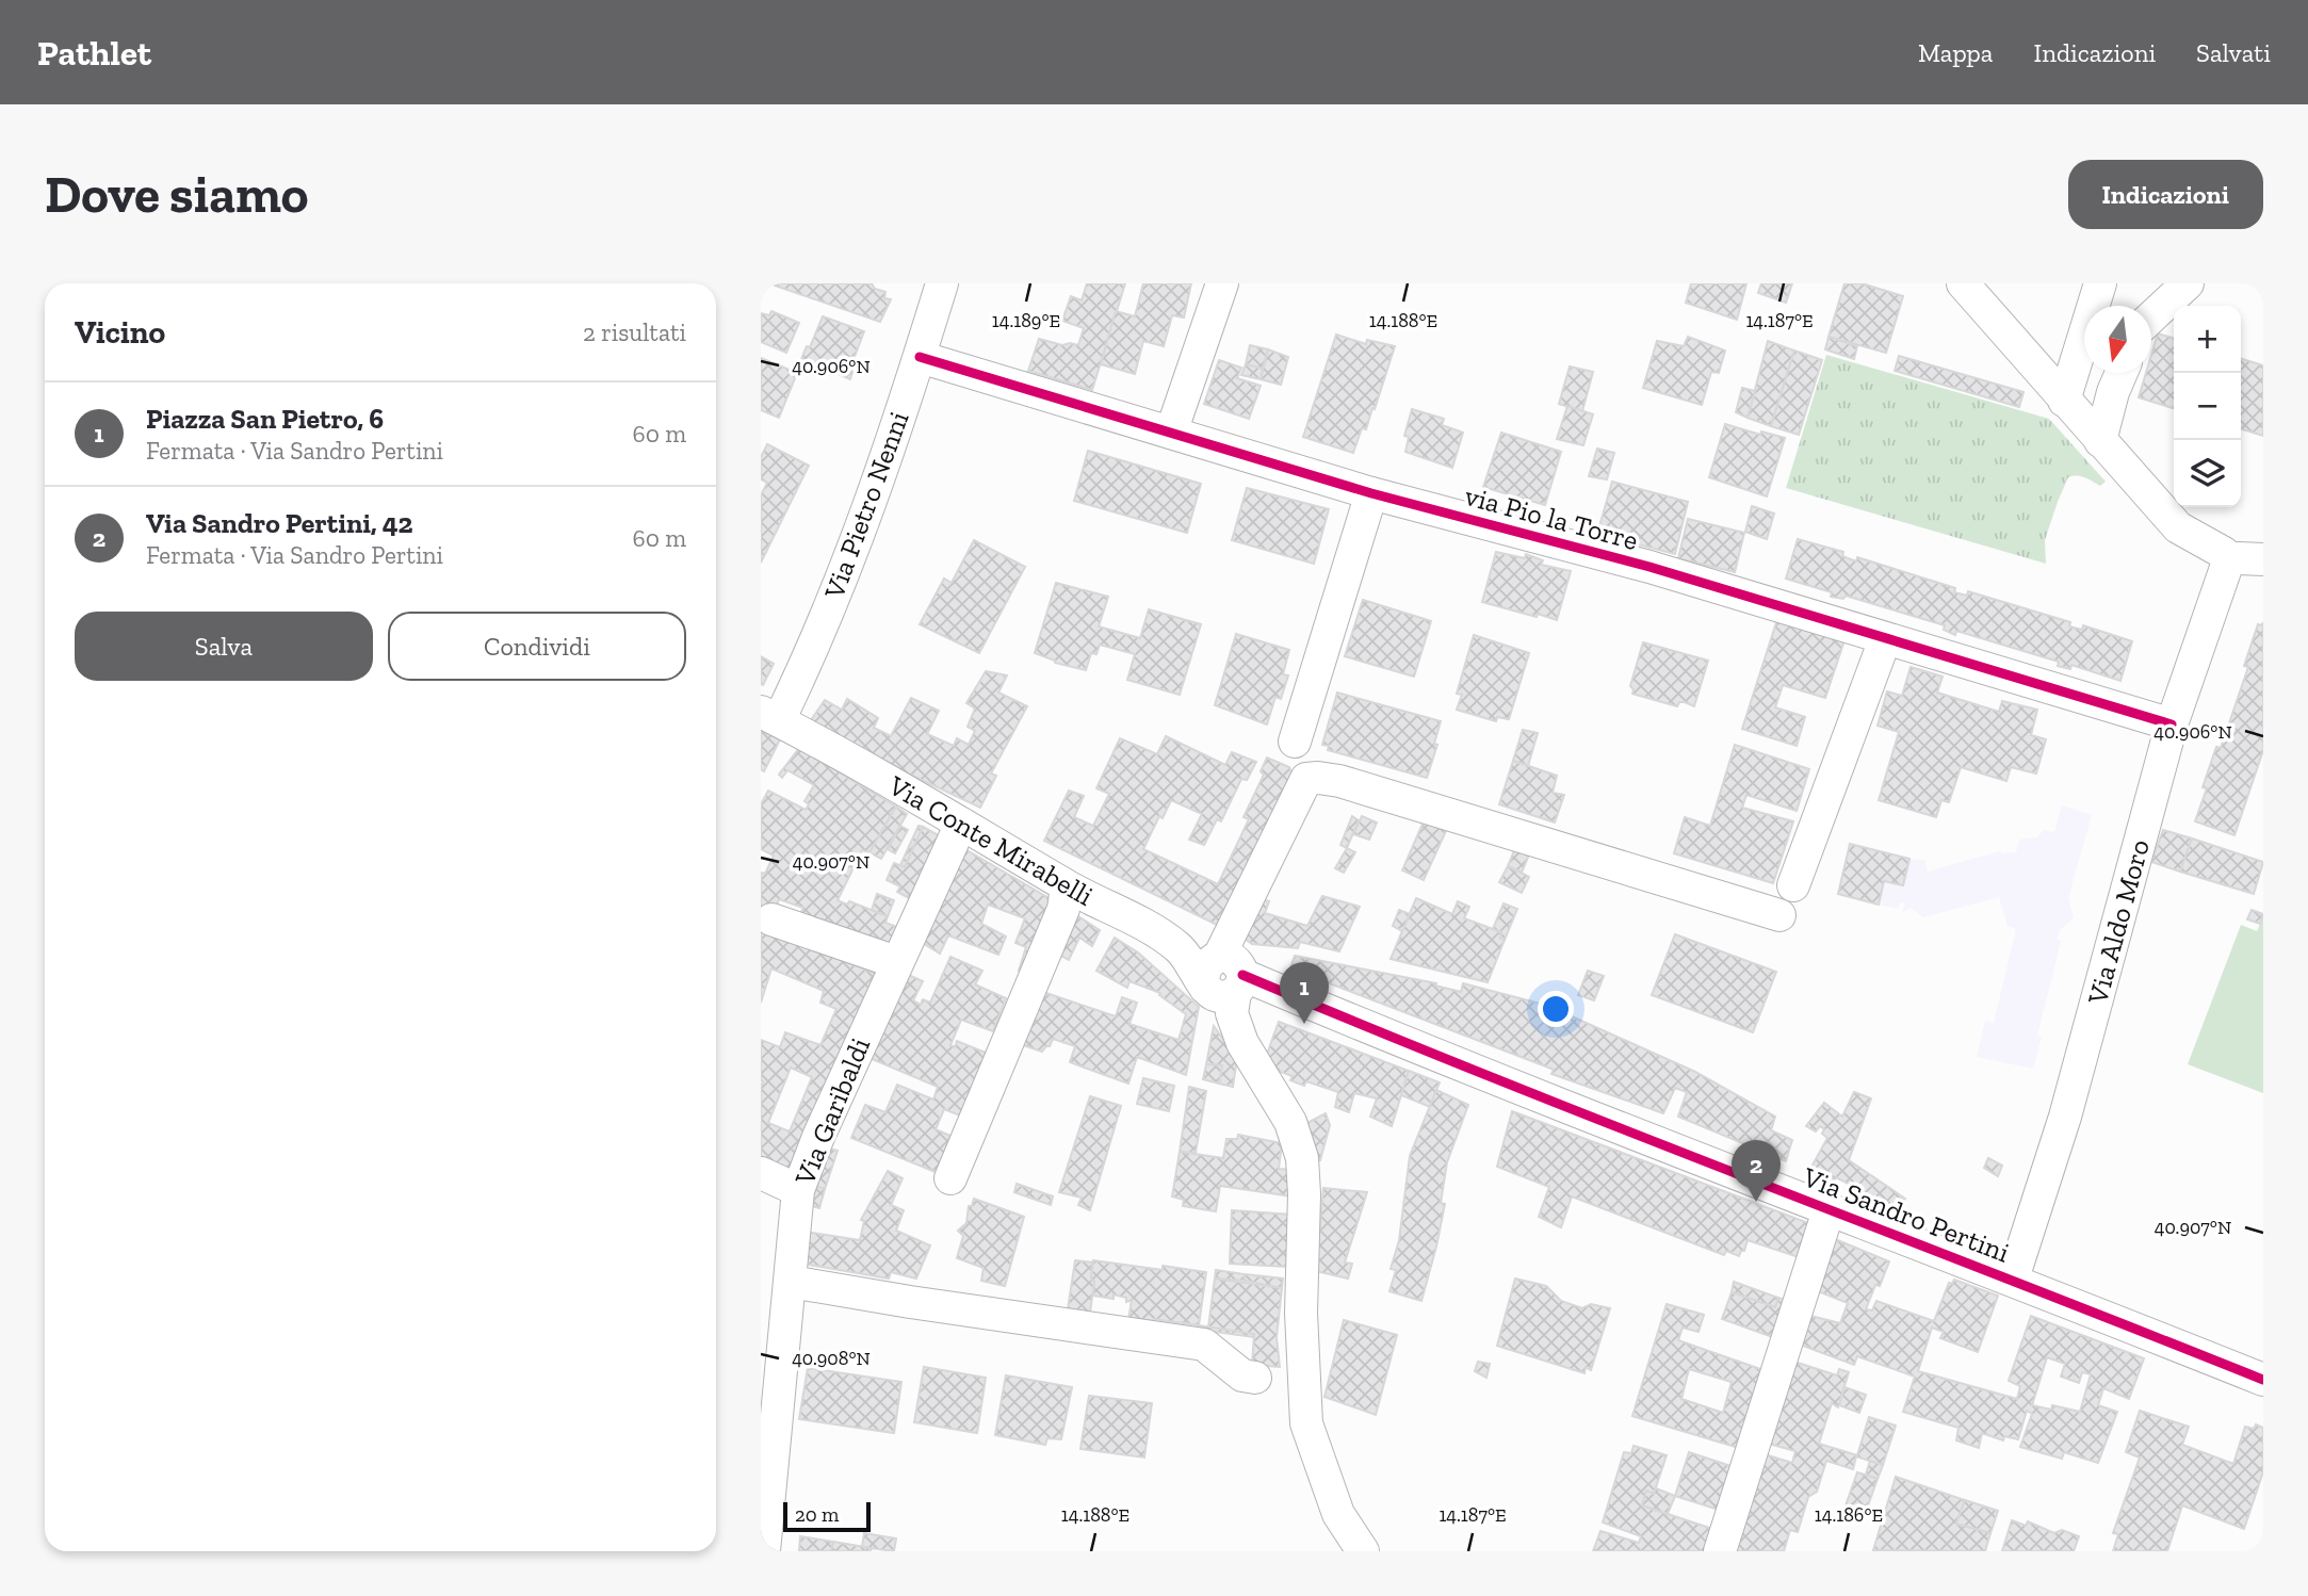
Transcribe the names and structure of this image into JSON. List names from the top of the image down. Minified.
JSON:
{"streets":{"street":["Via Pietro Nenni","via Pio la Torre","Via Conte Mirabelli","Via Aldo Moro","Via Garibaldi","Via Sandro Pertini"]},"crossings":[["Via Pietro Nenni","via Pio la Torre"],["Via Pietro Nenni","Via Conte Mirabelli"],["via Pio la Torre","Via Aldo Moro"],["Via Conte Mirabelli","Via Garibaldi"],["Via Conte Mirabelli","Via Sandro Pertini"],["Via Aldo Moro","Via Sandro Pertini"]],"scale_bar":"20 m","north":"bottom","page":{"header":"Pathlet","nav":["Mappa","Indicazioni","Salvati"],"buttons":["Indicazioni",["Salva","Condividi"]],"title":"Dove siamo","heading":["Vicino","2 risultati"],"map_buttons":["+","−"],"list":[{"mark":"1","name":"Piazza San Pietro, 6","note":"Fermata · Via Sandro Pertini","value":"60 m"},{"mark":"2","name":"Via Sandro Pertini, 42","note":"Fermata · Via Sandro Pertini","value":"60 m"}],"pins":["1","2"],"scale":"20 m"},"coordinates":["14.189°E","14.188°E","14.187°E","40.906°N","40.907°N","40.908°N","14.186°E"]}
